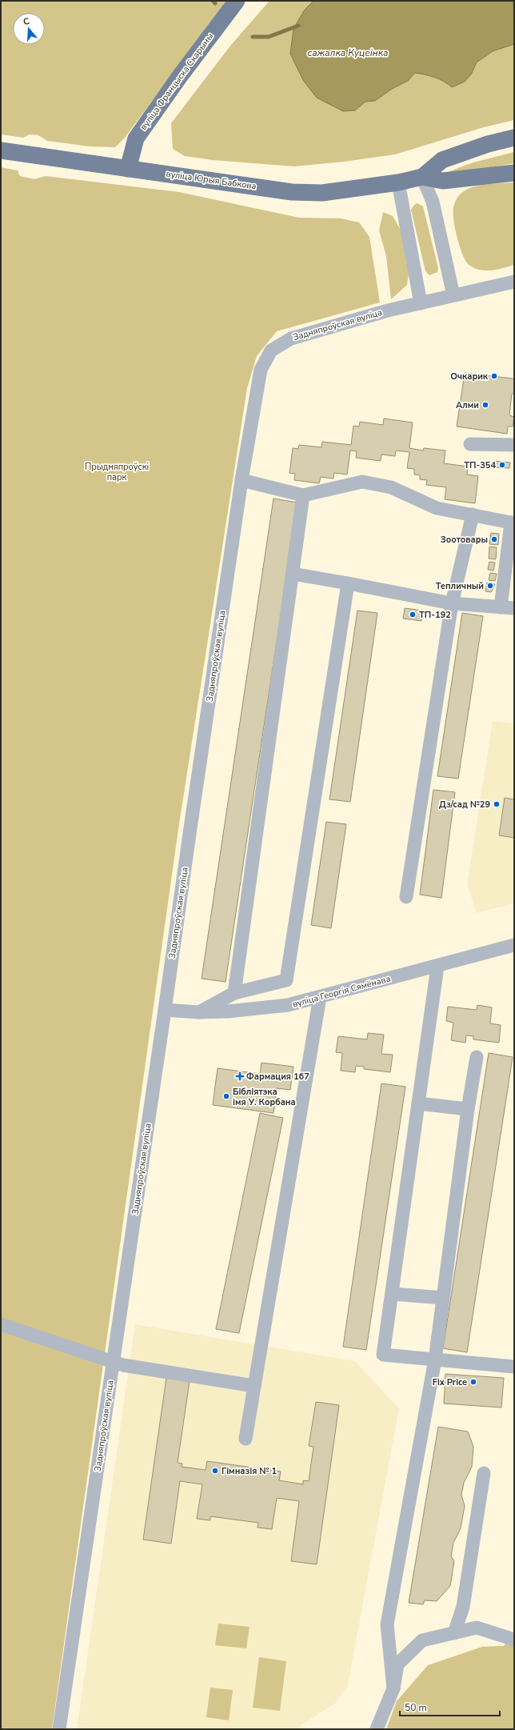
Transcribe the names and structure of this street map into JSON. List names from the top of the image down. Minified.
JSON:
{"streets":{"main road":["вуліца Францыска Скарыны","вуліца Юрыя Бабкова"],"street":["Задняпроўская вуліца","вуліца Георгія Сямёнава"]},"crossings":[["вуліца Францыска Скарыны","вуліца Юрыя Бабкова"],["Задняпроўская вуліца","вуліца Георгія Сямёнава"]],"water":["сажалка Куцеінка"],"parks":["Прыдняпроўскі парк"],"places":{"other":["Очкарик","Алми","ТП-354","Зоотовары","Тепличный","ТП-192","Дз/сад №29","Бібліятэка імя У. Корбана","Fix Price","Гімназія № 1"],"health":["Фармация 167"]},"scale_bar":"50 m","north":"top"}
